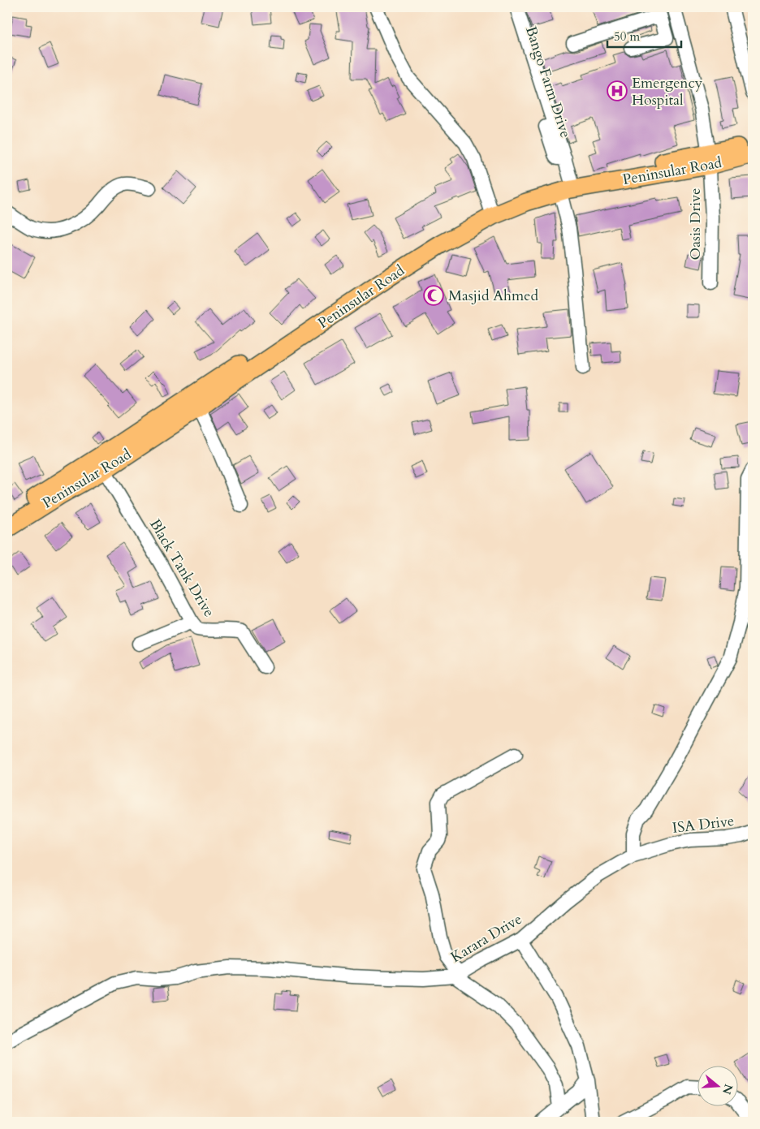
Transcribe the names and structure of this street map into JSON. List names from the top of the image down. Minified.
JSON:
{"streets":{"main road":["Peninsular Road"],"street":["Bango Farm Drive","Oasis Drive","Black Tank Drive","ISA Drive","Karara Drive"]},"crossings":[["Peninsular Road","Oasis Drive"],["Peninsular Road","Black Tank Drive"],["ISA Drive","Karara Drive"]],"places":{"hospital":["Emergency Hospital"],"mosque":["Masjid Ahmed"]},"scale_bar":"50 m","north":"right"}
